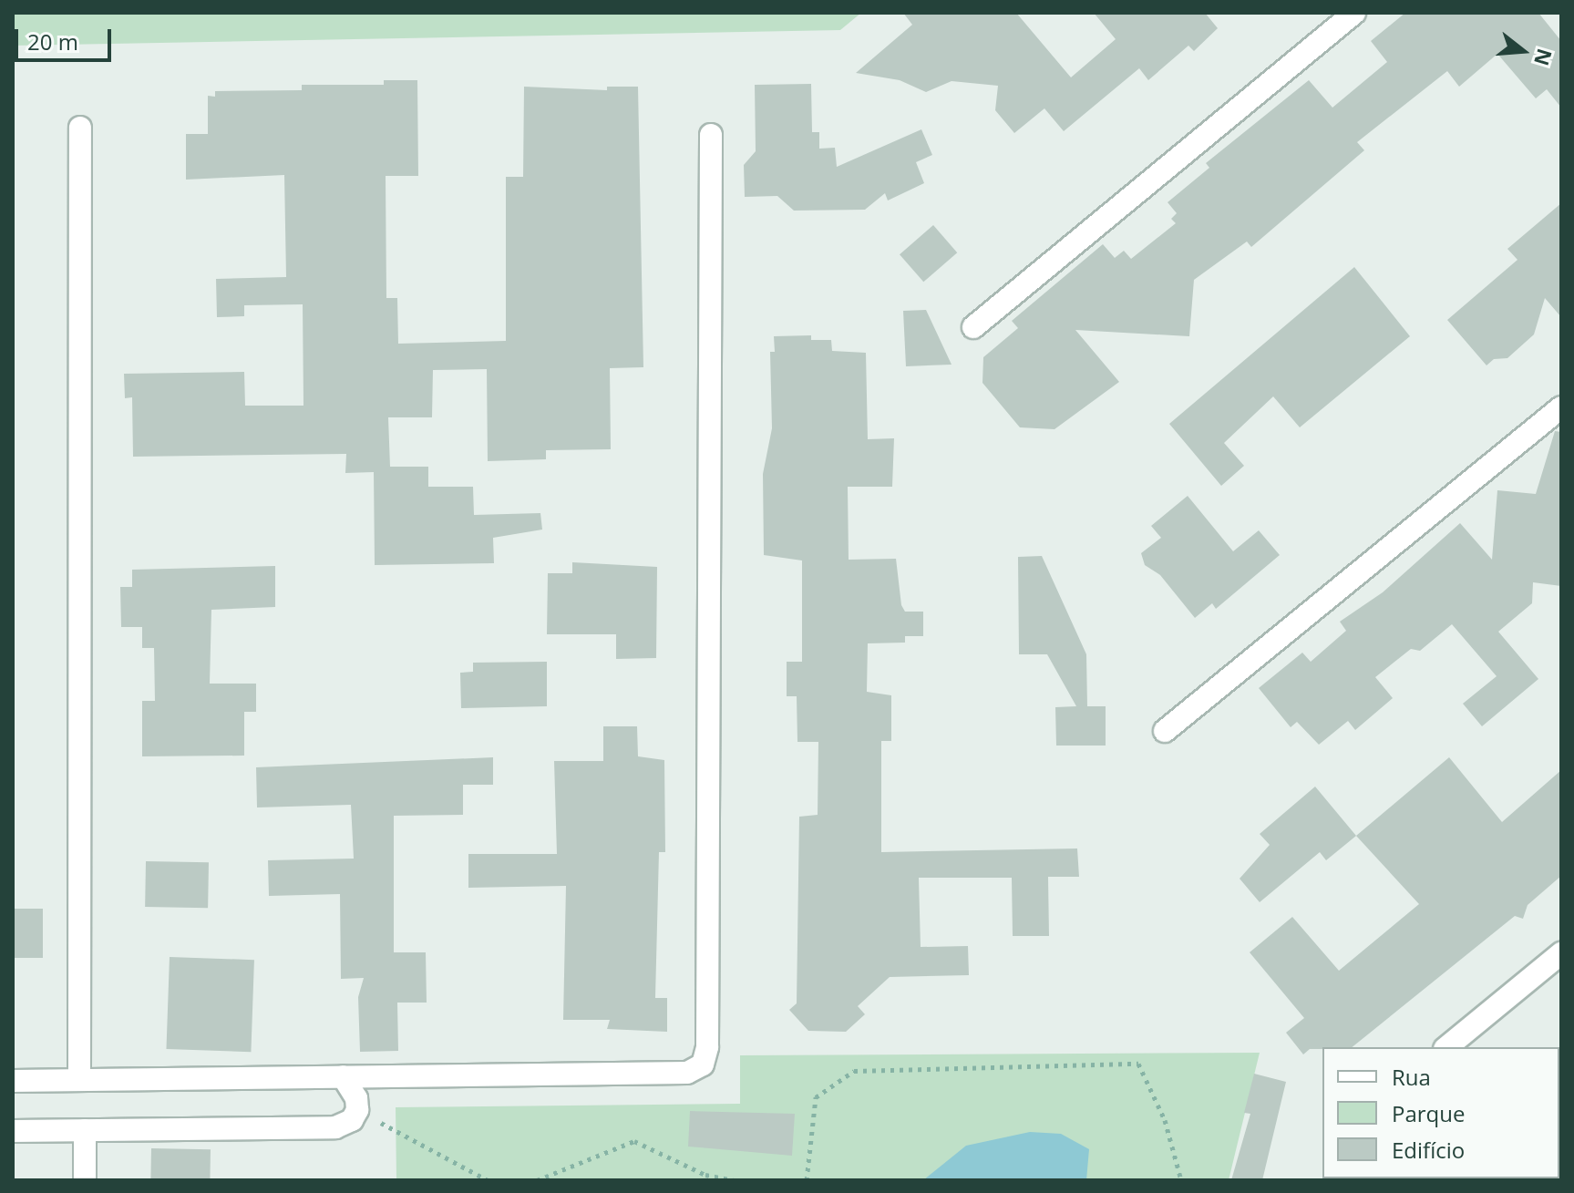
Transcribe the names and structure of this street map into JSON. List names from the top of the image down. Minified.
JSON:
{"legend":["Rua","Parque","Edifício"],"scale_bar":"20 m","north":"right"}
